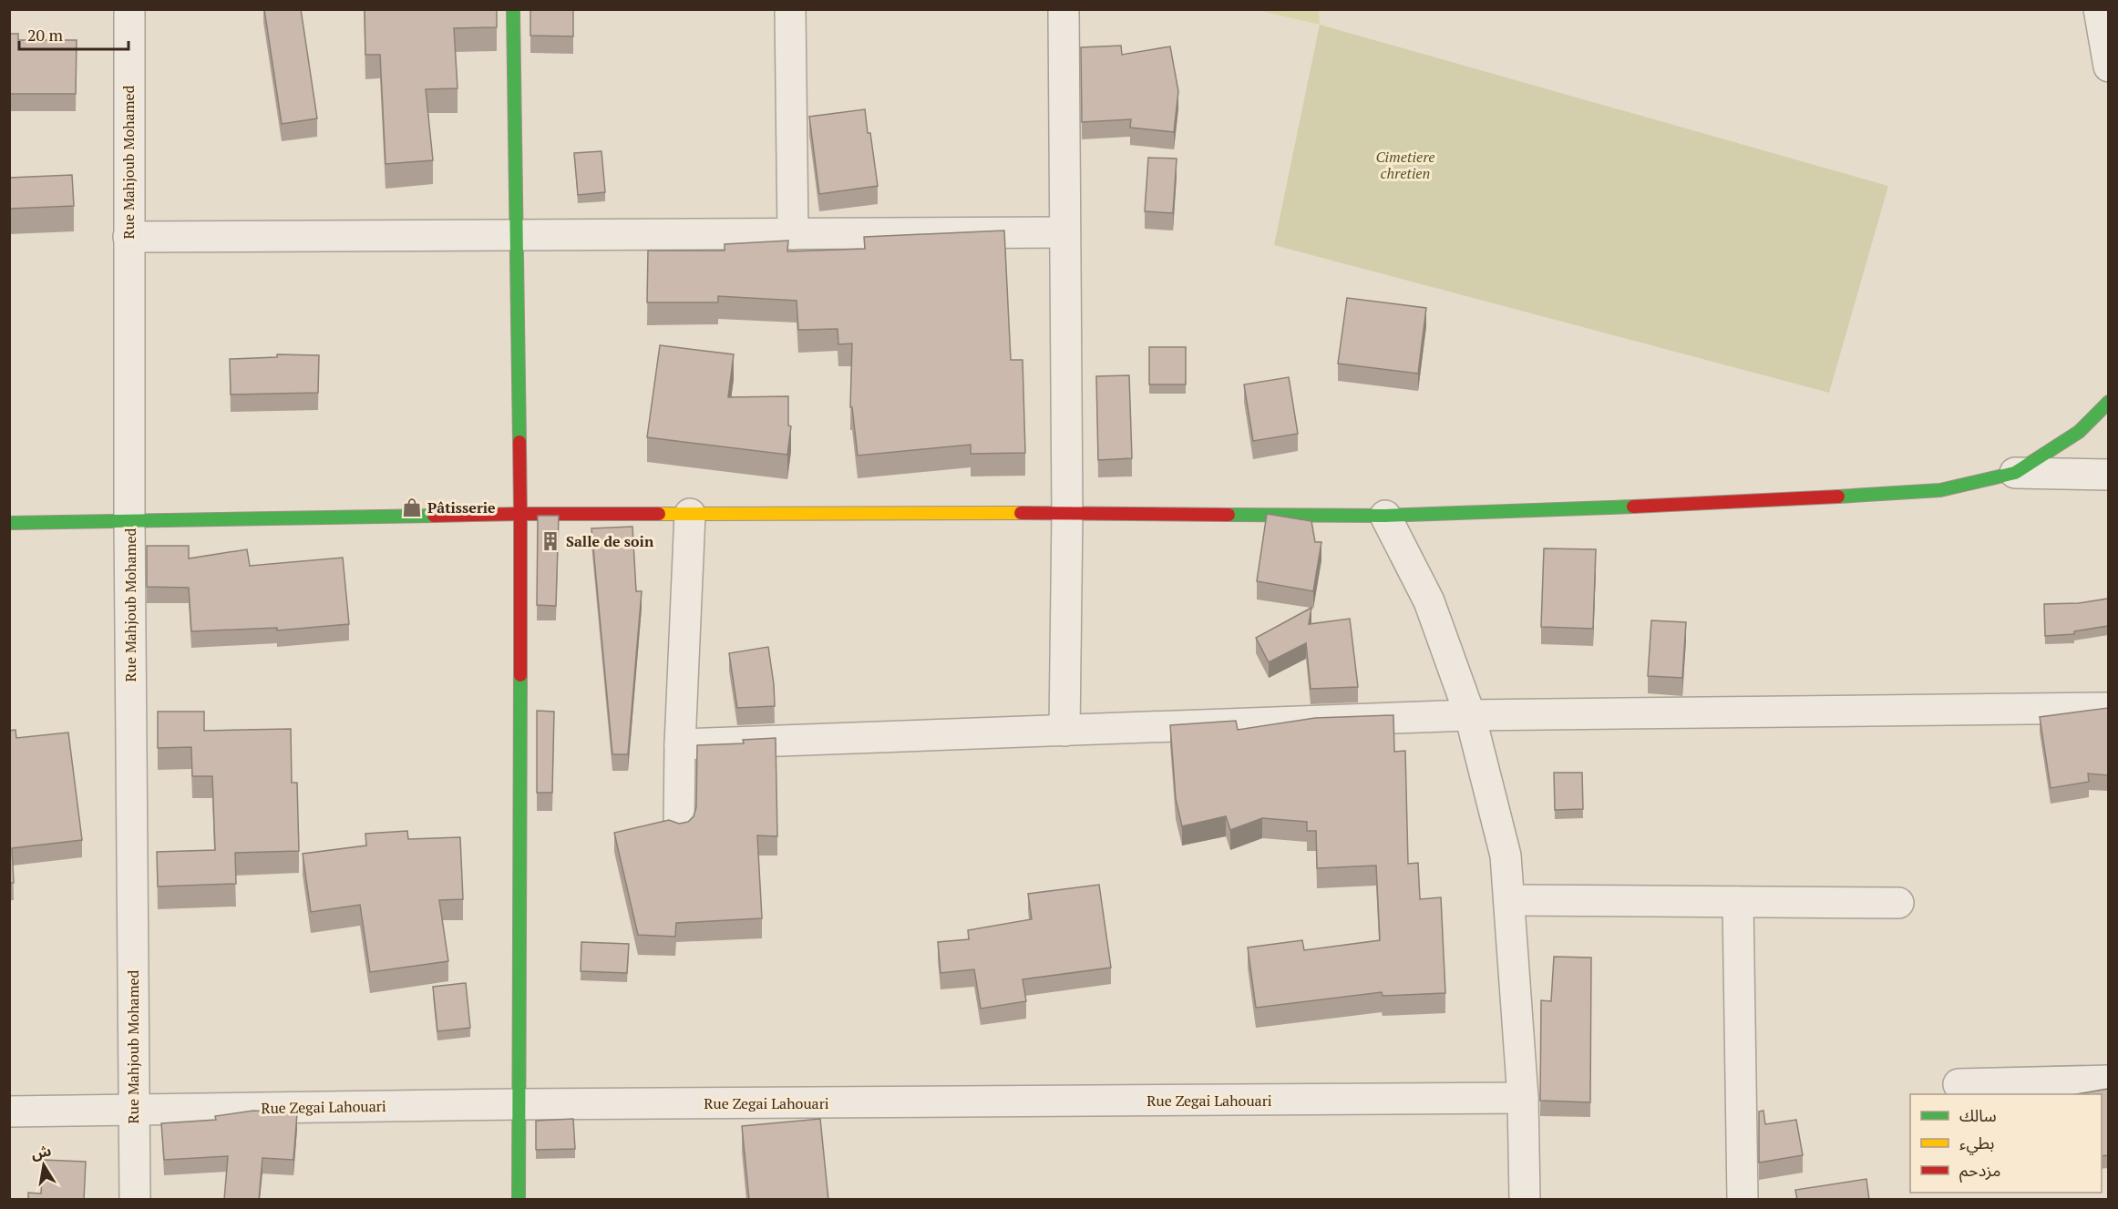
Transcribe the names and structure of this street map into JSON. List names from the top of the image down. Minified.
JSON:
{"streets":{"street":["Rue Mahjoub Mohamed","Rue Zegai Lahouari"]},"crossings":[["Rue Mahjoub Mohamed","Rue Zegai Lahouari"]],"parks":["Cimetiere chretien"],"places":{"shop":["Pâtisserie"],"building":["Salle de soin"]},"legend":["سالك","بطيء","مزدحم"],"scale_bar":"20 m","north":"top"}
